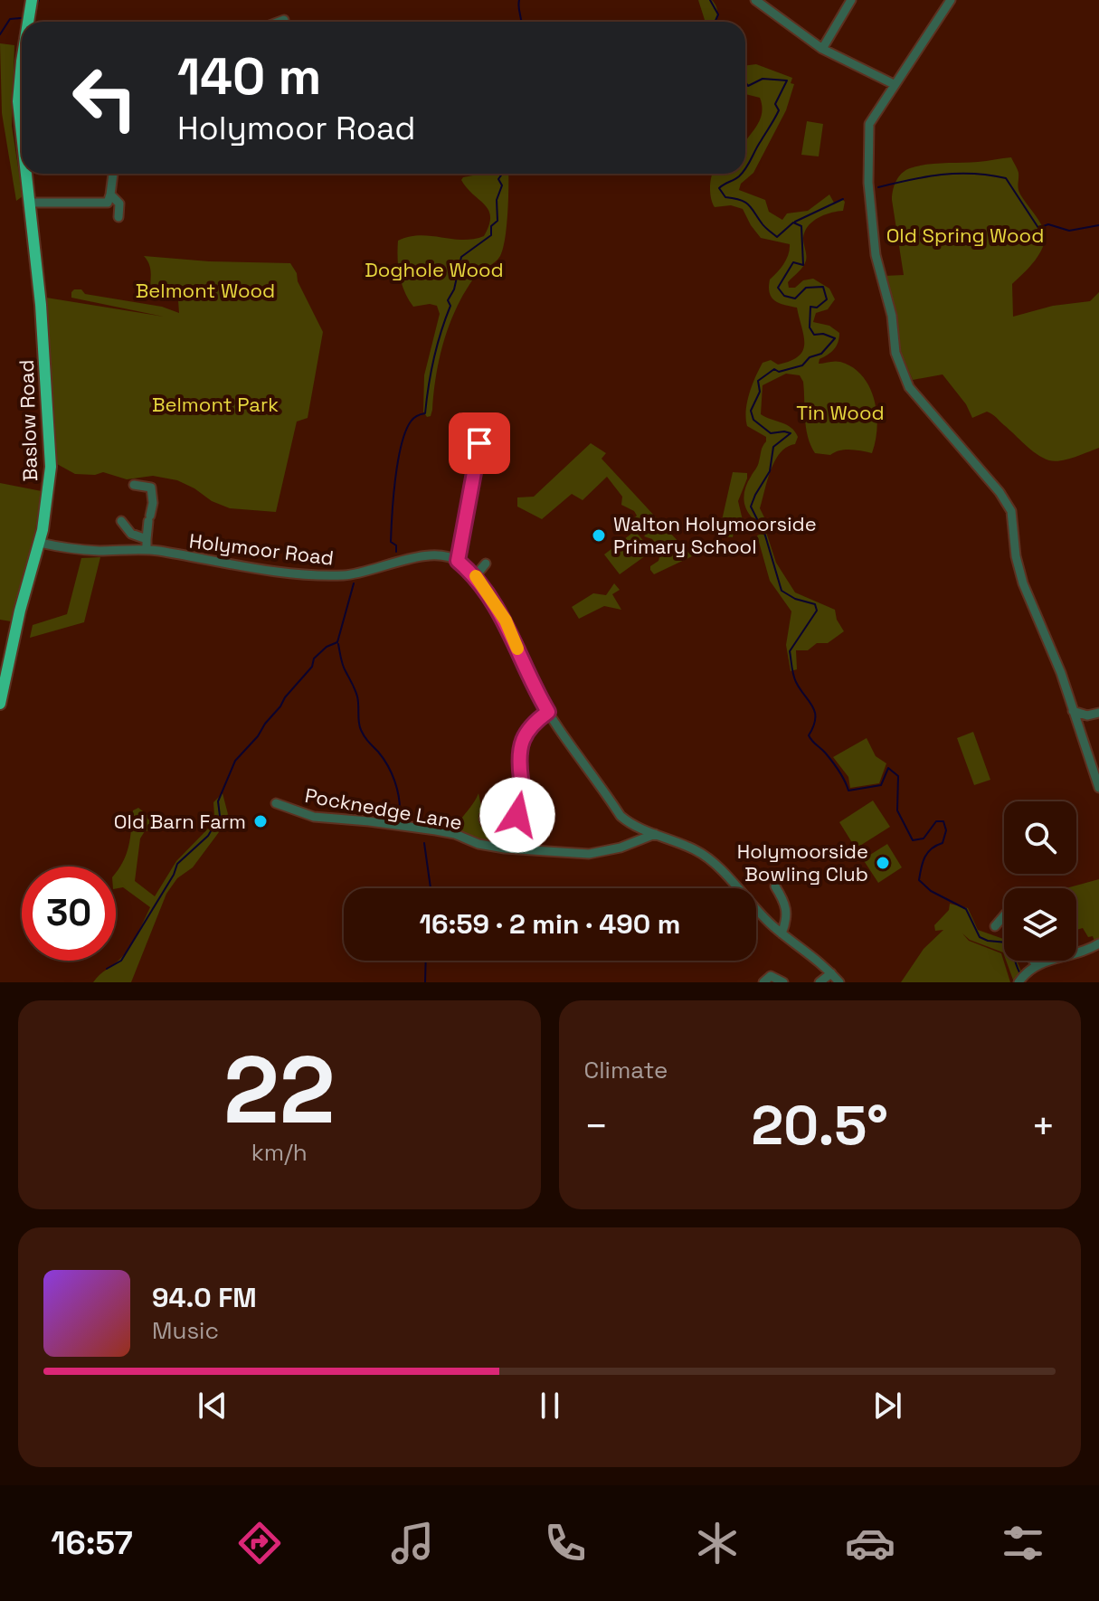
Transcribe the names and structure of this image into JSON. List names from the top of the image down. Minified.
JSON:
{"streets":{"highway":["Baslow Road"],"street":["Holymoor Road","Pocknedge Lane"]},"crossings":[["Baslow Road","Holymoor Road"]],"parks":["Old Spring Wood","Doghole Wood","Belmont Wood","Belmont Park","Tin Wood"],"places":["Walton Holymoorside Primary School","Old Barn Farm","Holymoorside Bowling Club"],"page":{"turn":["140 m","Holymoor Road"],"limit":"30","trip":"16:59 · 2 min · 490 m","tile":[["22","km/h"],"Climate"],"heat":["−","20.5°","+"],"song":["94.0 FM","Music"],"tabs":"16:57"}}
